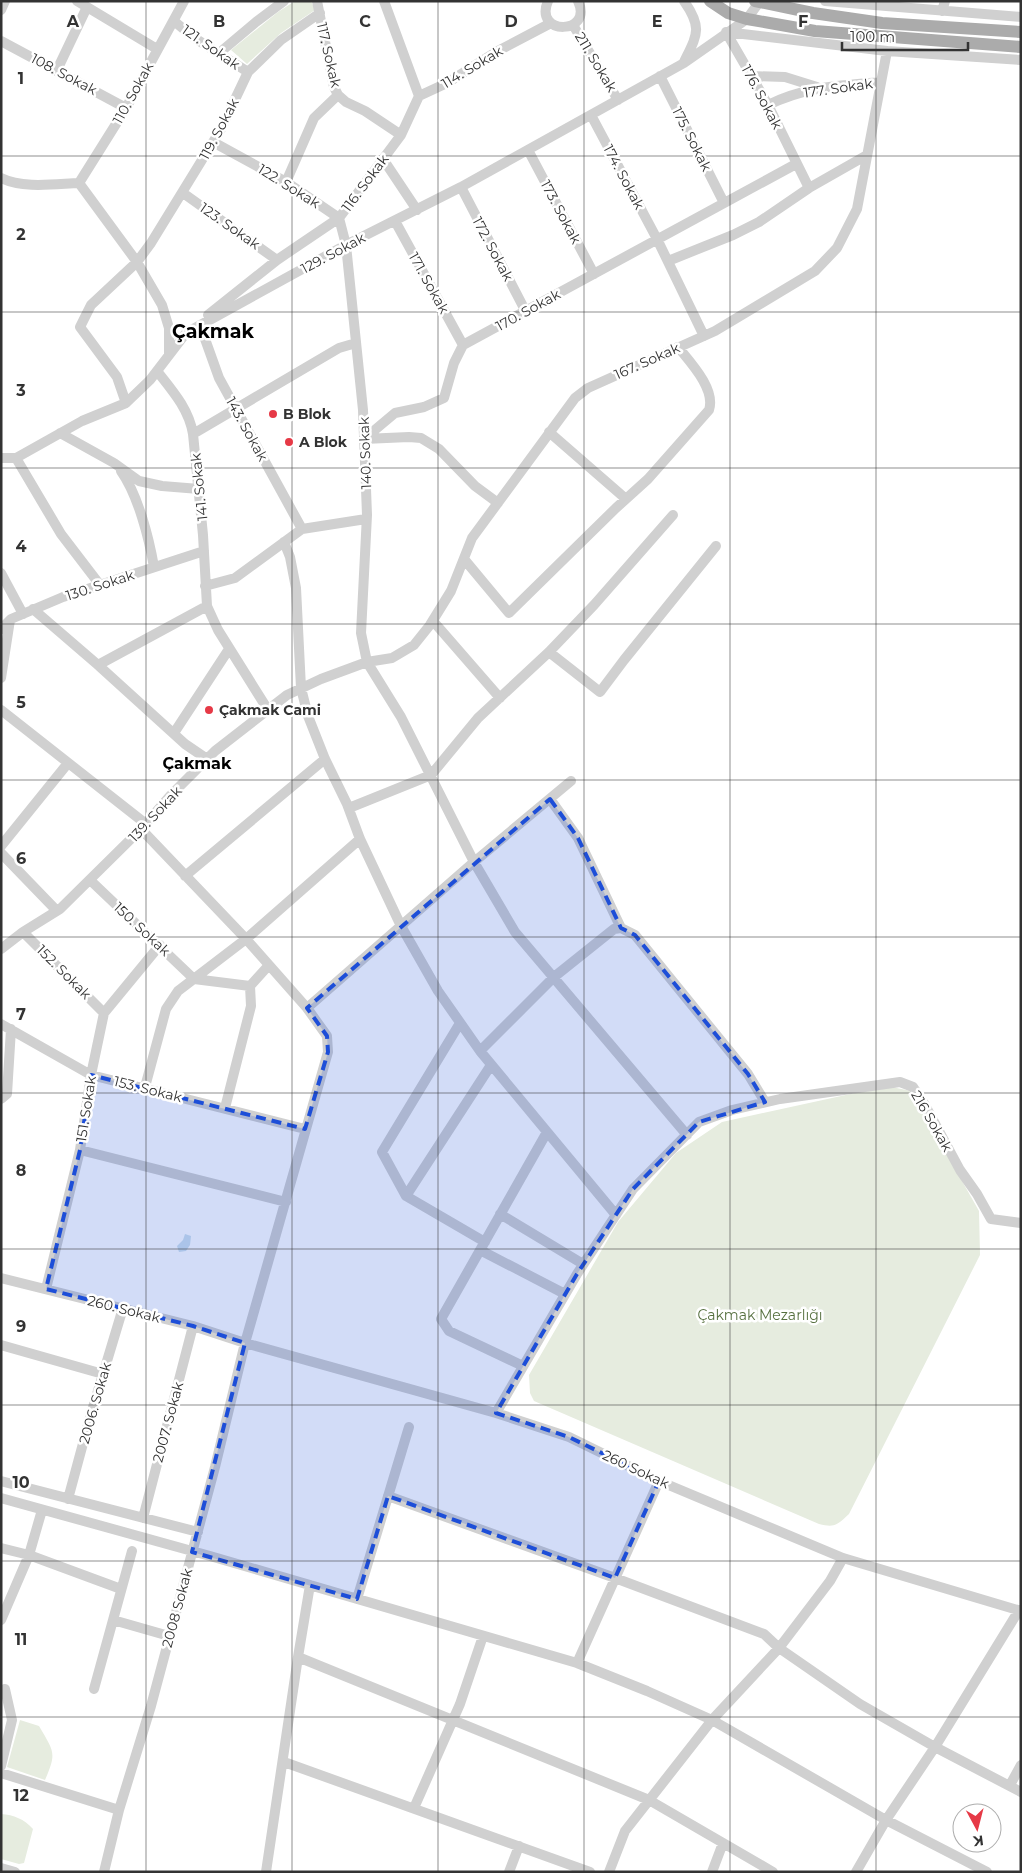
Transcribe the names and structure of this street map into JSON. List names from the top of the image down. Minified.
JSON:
{"streets":{"street":["121. Sokak","117. Sokak","211. Sokak","114. Sokak","108. Sokak","177. Sokak","110. Sokak","176. Sokak","119. Sokak","175. Sokak","174. Sokak","116. Sokak","122. Sokak","173. Sokak","123. Sokak","172. Sokak","129. Sokak","171. Sokak","170. Sokak","167. Sokak","143. Sokak","140. Sokak","141. Sokak","130. Sokak","139. Sokak","150. Sokak","152. Sokak","153. Sokak","151. Sokak","216 Sokak","260. Sokak","2006. Sokak","2007. Sokak","260 Sokak","2008 Sokak"]},"crossings":[["121. Sokak","110. Sokak"],["121. Sokak","119. Sokak"],["117. Sokak","119. Sokak"],["117. Sokak","116. Sokak"],["211. Sokak","129. Sokak"],["114. Sokak","116. Sokak"],["108. Sokak","110. Sokak"],["177. Sokak","176. Sokak"],["177. Sokak","167. Sokak"],["176. Sokak","129. Sokak"],["176. Sokak","170. Sokak"],["119. Sokak","122. Sokak"],["119. Sokak","123. Sokak"],["119. Sokak","129. Sokak"],["175. Sokak","129. Sokak"],["175. Sokak","170. Sokak"],["174. Sokak","129. Sokak"],["174. Sokak","170. Sokak"],["174. Sokak","167. Sokak"],["116. Sokak","122. Sokak"],["116. Sokak","123. Sokak"],["116. Sokak","129. Sokak"],["173. Sokak","129. Sokak"],["173. Sokak","170. Sokak"],["172. Sokak","129. Sokak"],["172. Sokak","170. Sokak"],["129. Sokak","171. Sokak"],["129. Sokak","143. Sokak"],["129. Sokak","140. Sokak"],["171. Sokak","170. Sokak"],["167. Sokak","140. Sokak"],["167. Sokak","139. Sokak"],["143. Sokak","141. Sokak"],["140. Sokak","141. Sokak"],["140. Sokak","139. Sokak"],["141. Sokak","130. Sokak"],["141. Sokak","139. Sokak"],["139. Sokak","150. Sokak"],["139. Sokak","152. Sokak"],["139. Sokak","2008 Sokak"],["150. Sokak","151. Sokak"],["152. Sokak","151. Sokak"],["153. Sokak","151. Sokak"],["153. Sokak","2008 Sokak"],["151. Sokak","260. Sokak"],["260. Sokak","2006. Sokak"],["260. Sokak","2007. Sokak"],["260. Sokak","260 Sokak"],["260. Sokak","2008 Sokak"],["260 Sokak","2008 Sokak"]],"districts":["Çakmak","Çakmak"],"parks":["Çakmak Mezarlığı"],"places":["B Blok","A Blok","Çakmak Cami"],"scale_bar":"100 m","north":"bottom","grid":{"columns":["A","B","C","D","E","F"],"rows":["1","2","3","4","5","6","7","8","9","10","11","12"]}}
